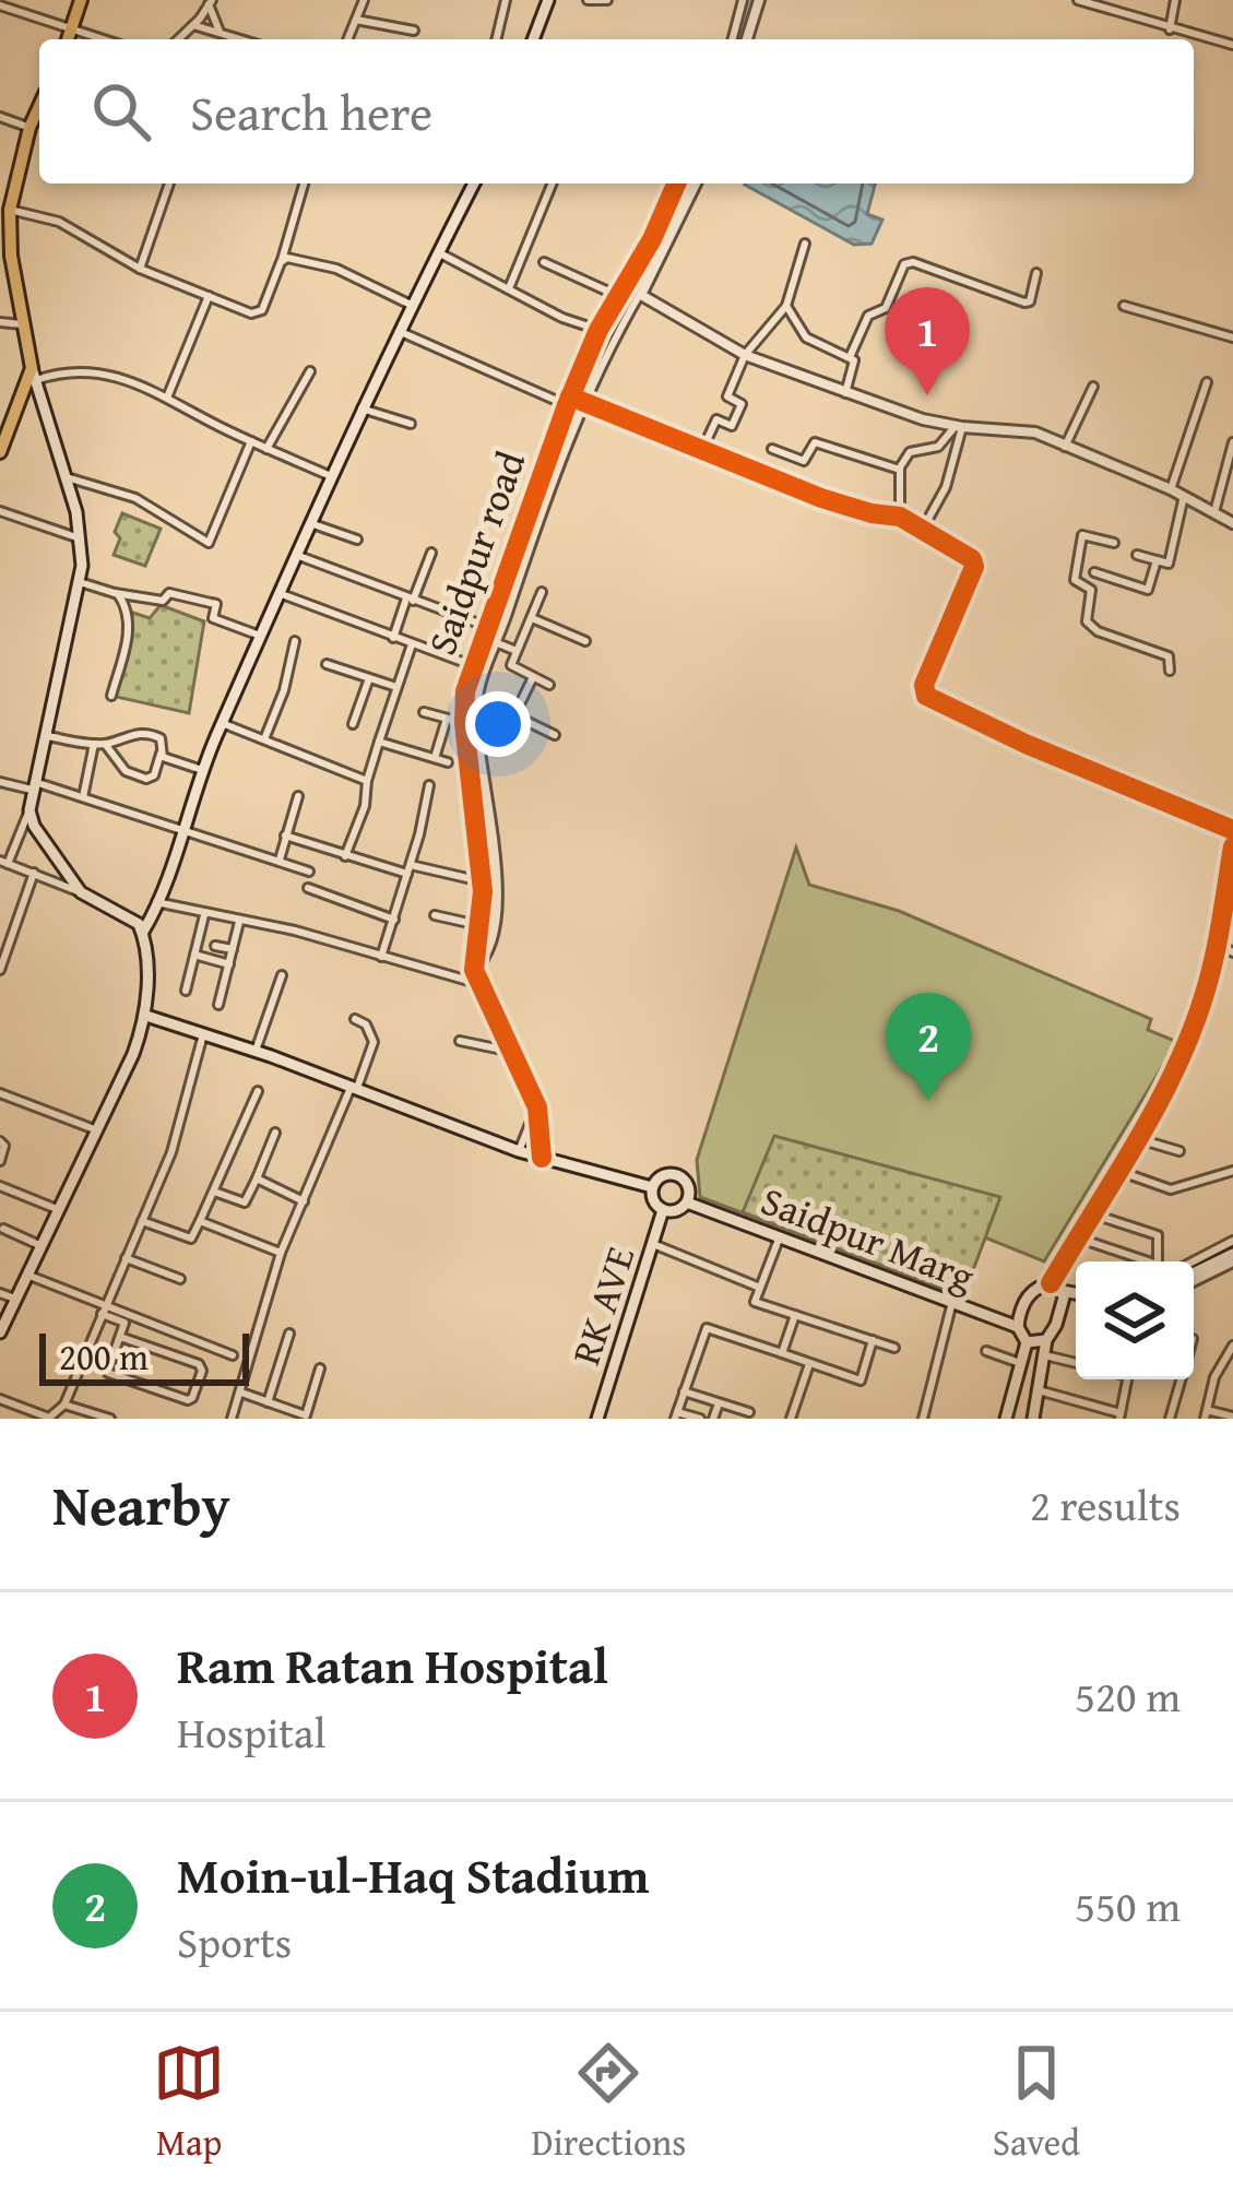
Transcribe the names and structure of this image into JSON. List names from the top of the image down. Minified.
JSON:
{"streets":{"main road":["Saidpur Marg","RK AVE"],"street":["Saidpur road"]},"crossings":[["Saidpur Marg","RK AVE"]],"scale_bar":"200 m","page":{"search":"Search here","pins":["1","2"],"scale":"200 m","heading":["Nearby","2 results"],"list":[{"mark":"1","name":"Ram Ratan Hospital","note":"Hospital","value":"520 m"},{"mark":"2","name":"Moin-ul-Haq Stadium","note":"Sports","value":"550 m"}],"nav":["Map","Directions","Saved"]}}
